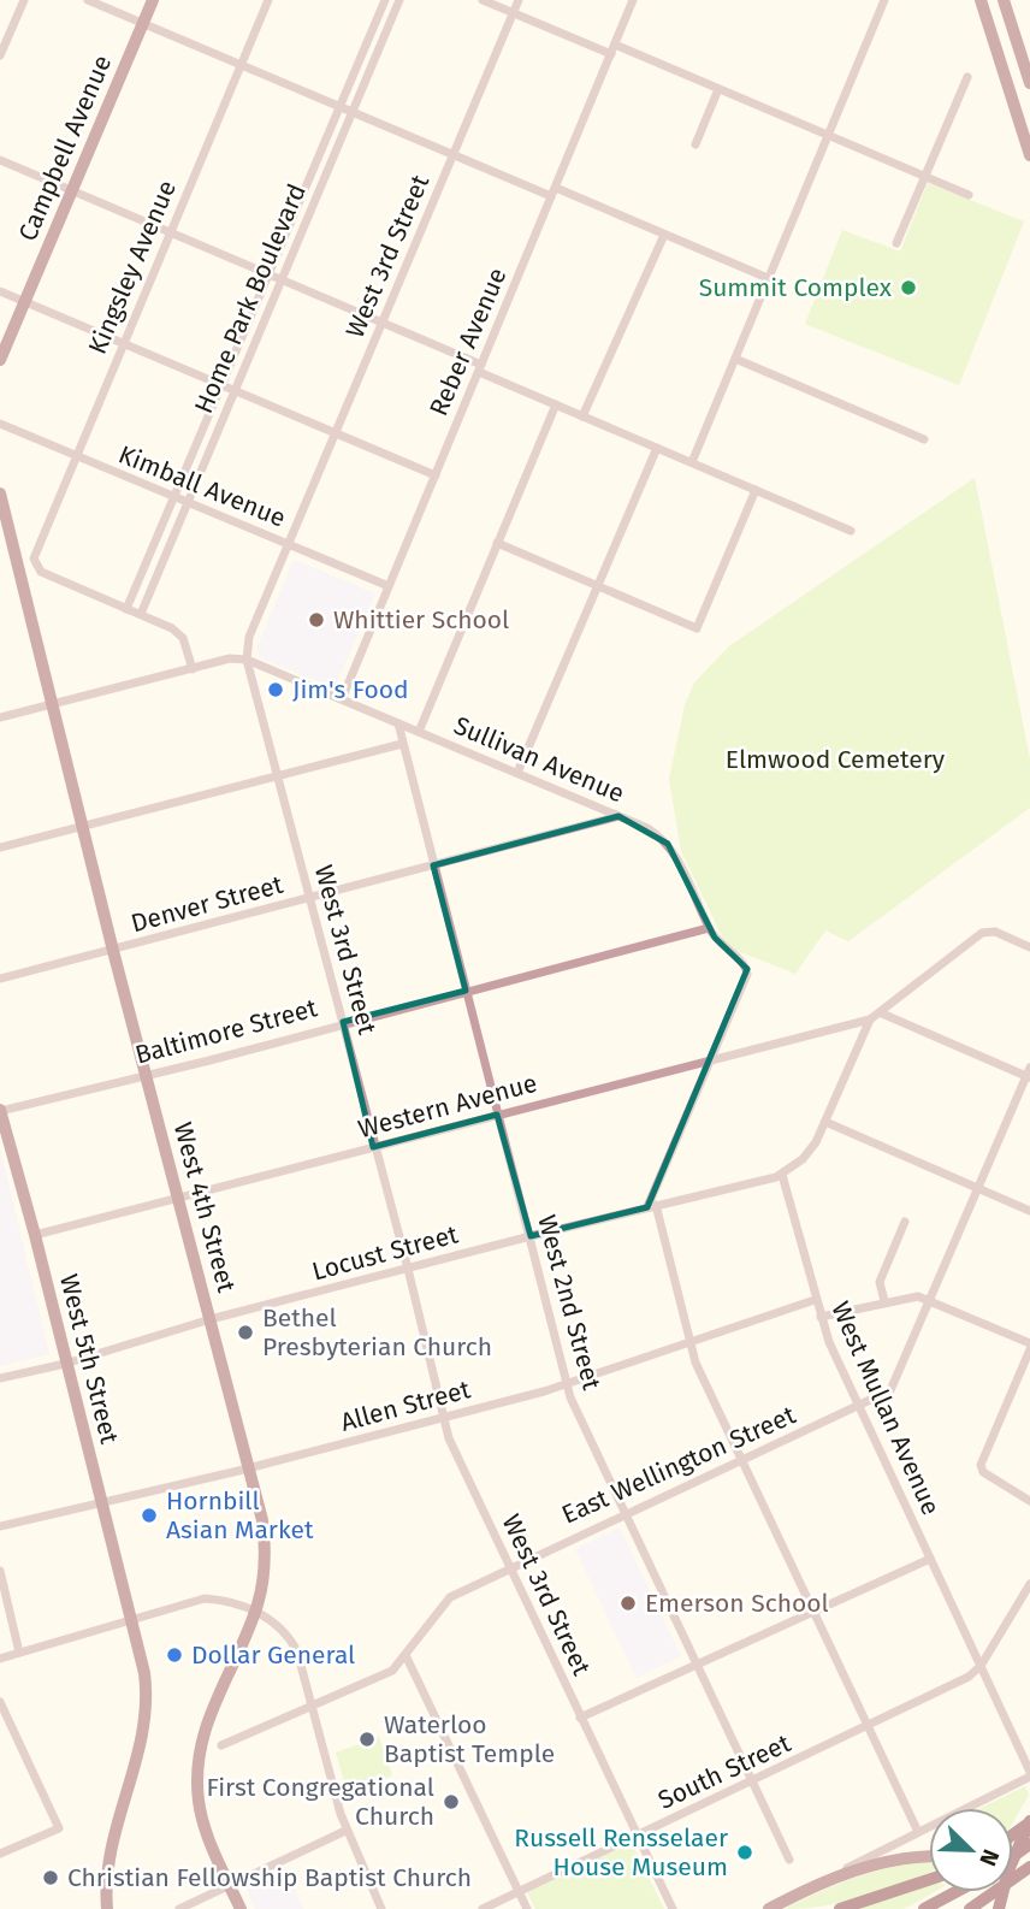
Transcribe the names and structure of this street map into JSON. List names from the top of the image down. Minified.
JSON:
{"streets":{"main road":["Campbell Avenue","West 4th Street","West 5th Street"],"street":["West 3rd Street","Kingsley Avenue","Home Park Boulevard","Reber Avenue","Kimball Avenue","Sullivan Avenue","Denver Street","Baltimore Street","Western Avenue","Locust Street","West 2nd Street","Allen Street","West Mullan Avenue","East Wellington Street","South Street"]},"crossings":[["West 3rd Street","Kimball Avenue"],["West 3rd Street","Sullivan Avenue"],["West 3rd Street","Denver Street"],["West 3rd Street","Baltimore Street"],["West 3rd Street","Western Avenue"],["West 3rd Street","Locust Street"],["West 3rd Street","Allen Street"],["West 3rd Street","East Wellington Street"],["West 3rd Street","South Street"],["Kingsley Avenue","Home Park Boulevard"],["Kingsley Avenue","Kimball Avenue"],["Home Park Boulevard","Kimball Avenue"],["Reber Avenue","Kimball Avenue"],["Reber Avenue","Sullivan Avenue"],["Sullivan Avenue","Denver Street"],["Sullivan Avenue","Baltimore Street"],["Sullivan Avenue","Western Avenue"],["Sullivan Avenue","West 2nd Street"],["Denver Street","West 4th Street"],["Denver Street","West 2nd Street"],["Baltimore Street","West 4th Street"],["Baltimore Street","West 2nd Street"],["Baltimore Street","West 5th Street"],["Western Avenue","West 4th Street"],["Western Avenue","West 2nd Street"],["Western Avenue","West 5th Street"],["West 4th Street","Locust Street"],["West 4th Street","Allen Street"],["Locust Street","West 2nd Street"],["Locust Street","West 5th Street"],["Locust Street","West Mullan Avenue"],["West 2nd Street","Allen Street"],["West 2nd Street","East Wellington Street"],["West 2nd Street","South Street"],["West 5th Street","Allen Street"],["Allen Street","West Mullan Avenue"],["West Mullan Avenue","East Wellington Street"],["West Mullan Avenue","South Street"]],"parks":["Elmwood Cemetery"],"places":["Summit Complex","Whittier School","Jim's Food","Bethel Presbyterian Church","Hornbill Asian Market","Emerson School","Dollar General","Waterloo Baptist Temple","First Congregational Church","Russell Rensselaer House Museum","Christian Fellowship Baptist Church"],"north":"bottom right"}
